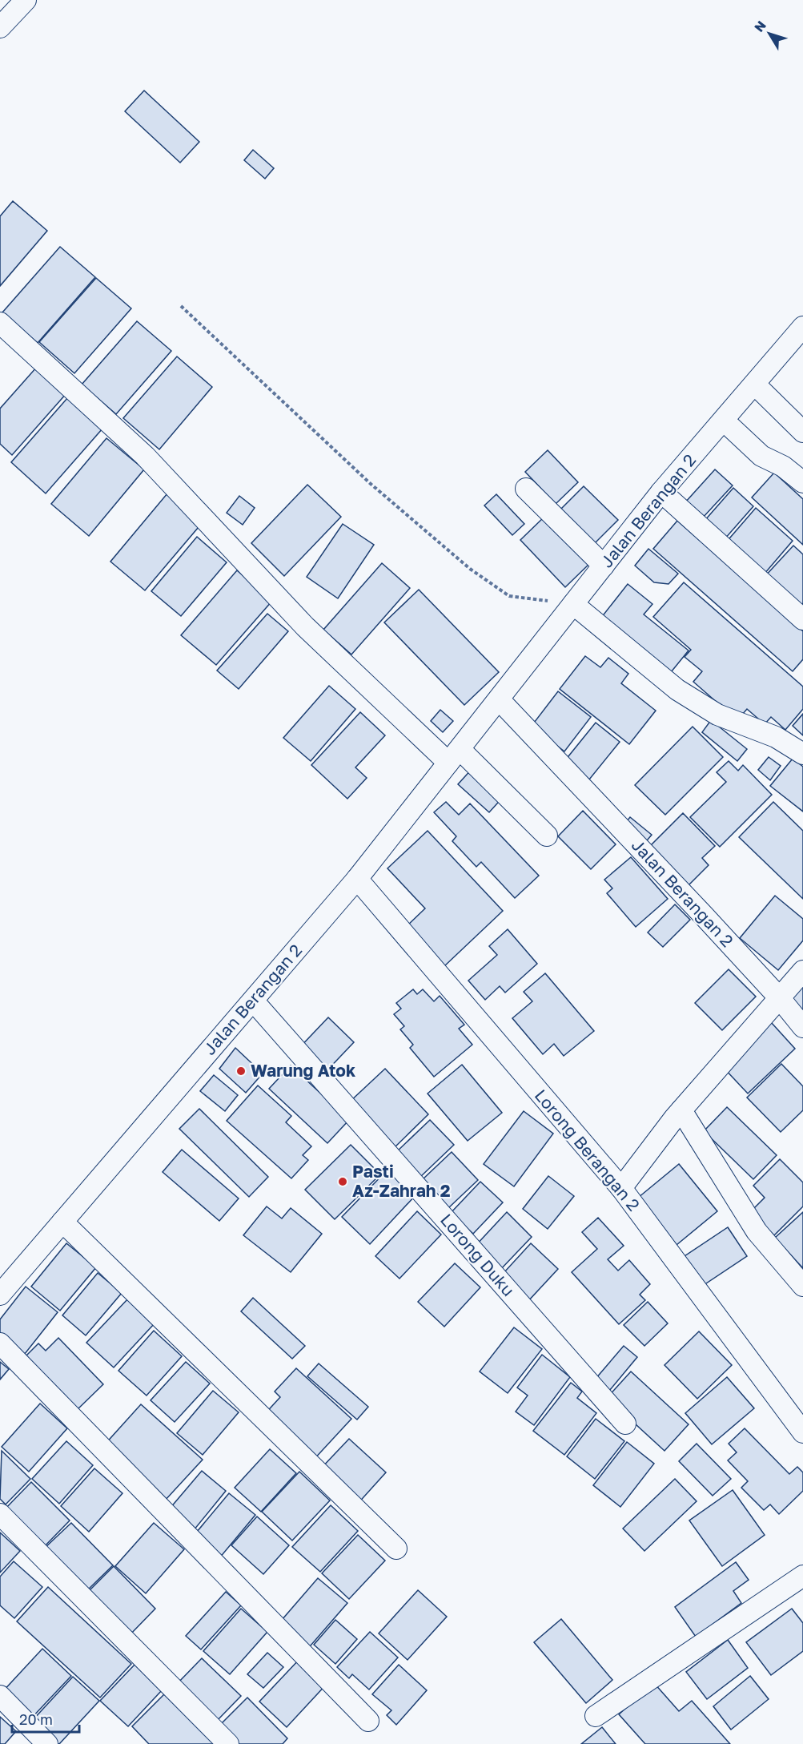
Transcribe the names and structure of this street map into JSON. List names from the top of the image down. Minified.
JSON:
{"streets":{"street":["Jalan Berangan 2","Lorong Berangan 2","Lorong Duku"]},"crossings":[["Jalan Berangan 2","Lorong Berangan 2"],["Jalan Berangan 2","Lorong Duku"]],"places":["Warung Atok","Pasti Az-Zahrah 2"],"scale_bar":"20 m","north":"top left"}
